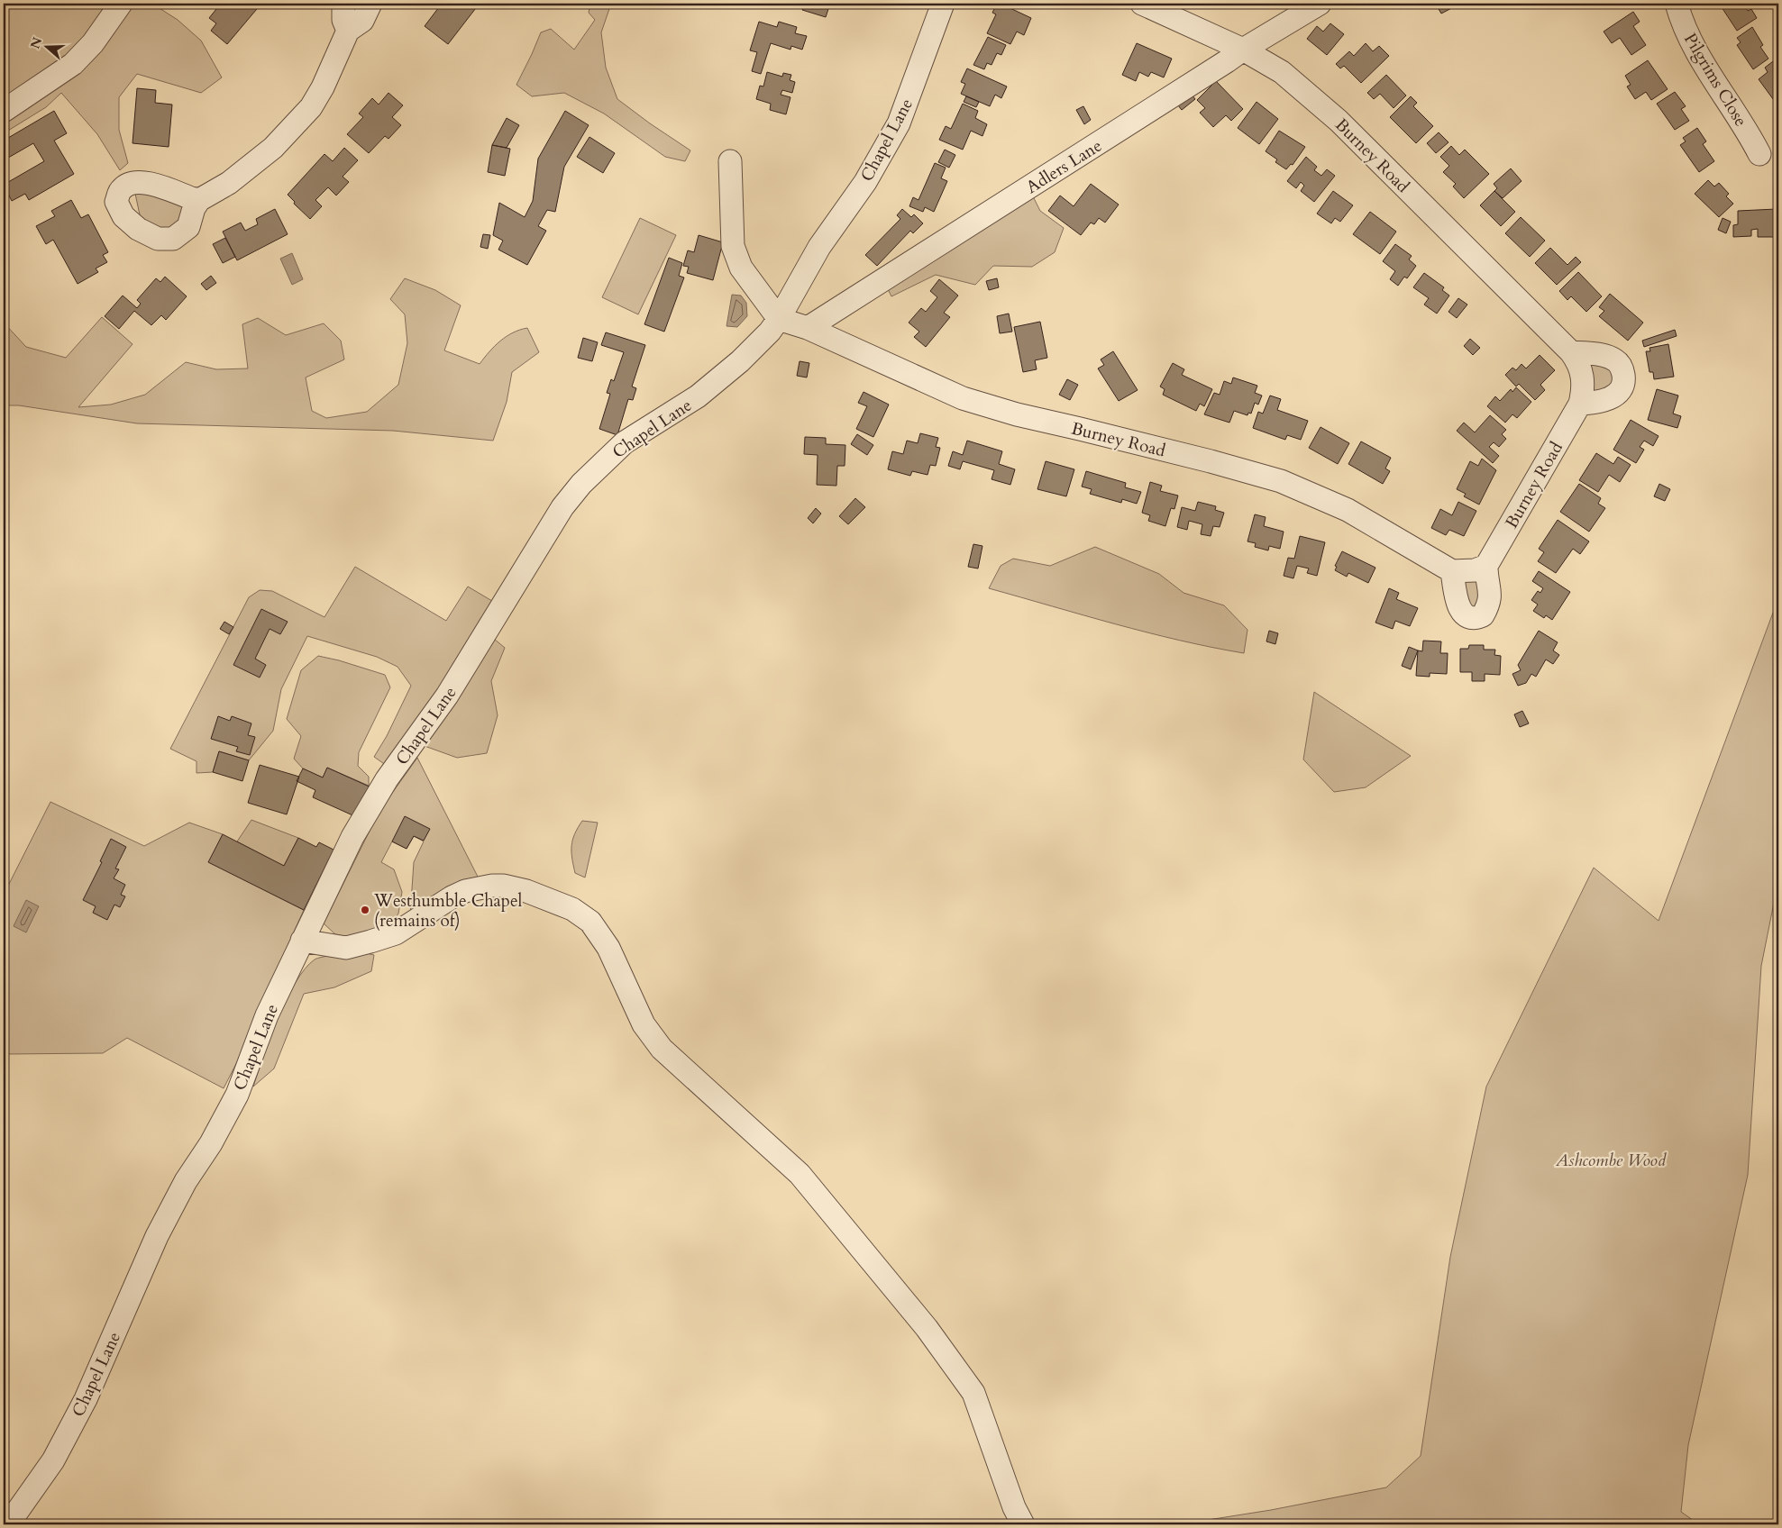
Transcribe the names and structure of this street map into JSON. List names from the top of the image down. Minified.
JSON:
{"streets":{"street":["Pilgrims Close","Chapel Lane","Burney Road","Adlers Lane"]},"crossings":[["Chapel Lane","Burney Road"],["Burney Road","Adlers Lane"]],"parks":["Ashcombe Wood"],"places":["Westhumble Chapel (remains of)"],"north":"left"}
